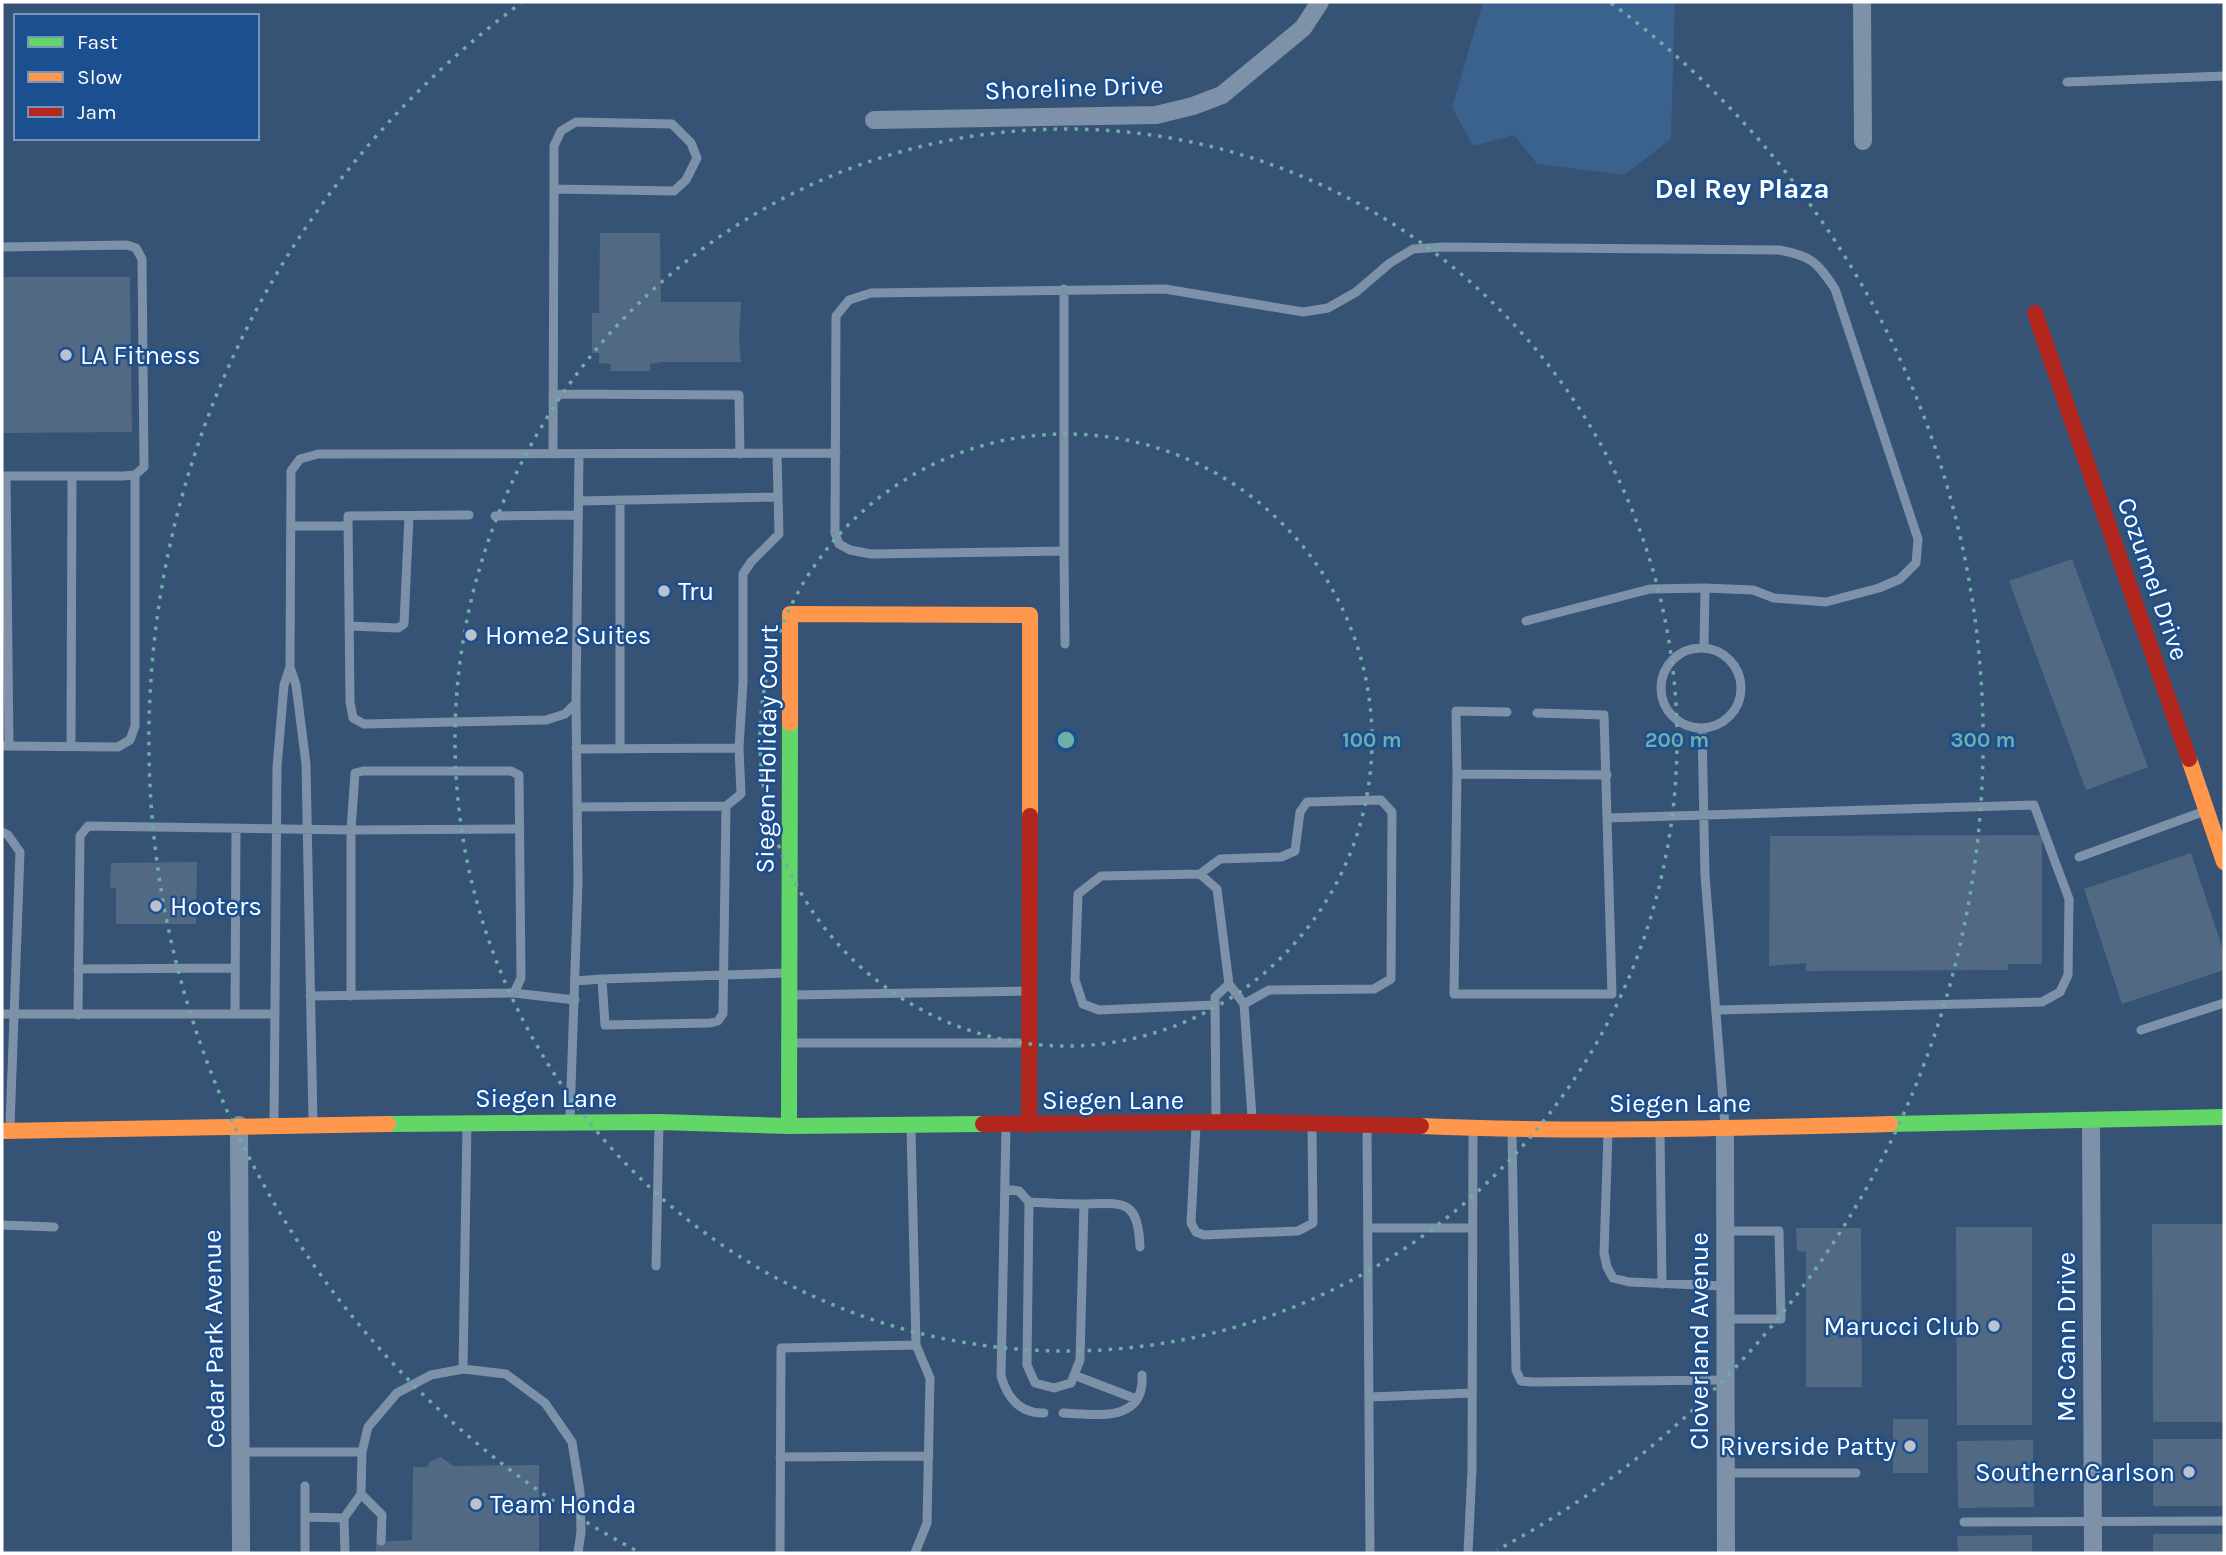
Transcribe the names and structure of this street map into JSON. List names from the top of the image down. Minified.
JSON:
{"streets":{"main road":["Cozumel Drive","Siegen-Holiday Court","Siegen Lane"],"street":["Shoreline Drive","Mc Cann Drive","Cedar Park Avenue","Cloverland Avenue"]},"crossings":[["Siegen-Holiday Court","Siegen Lane"],["Siegen Lane","Mc Cann Drive"],["Siegen Lane","Cedar Park Avenue"],["Siegen Lane","Cloverland Avenue"]],"districts":["Del Rey Plaza"],"places":["LA Fitness","Tru","Home2 Suites","Hooters","Marucci Club","Riverside Patty","SouthernCarlson","Team Honda"],"legend":["Fast","Slow","Jam"],"rings":["100 m","200 m","300 m"]}
